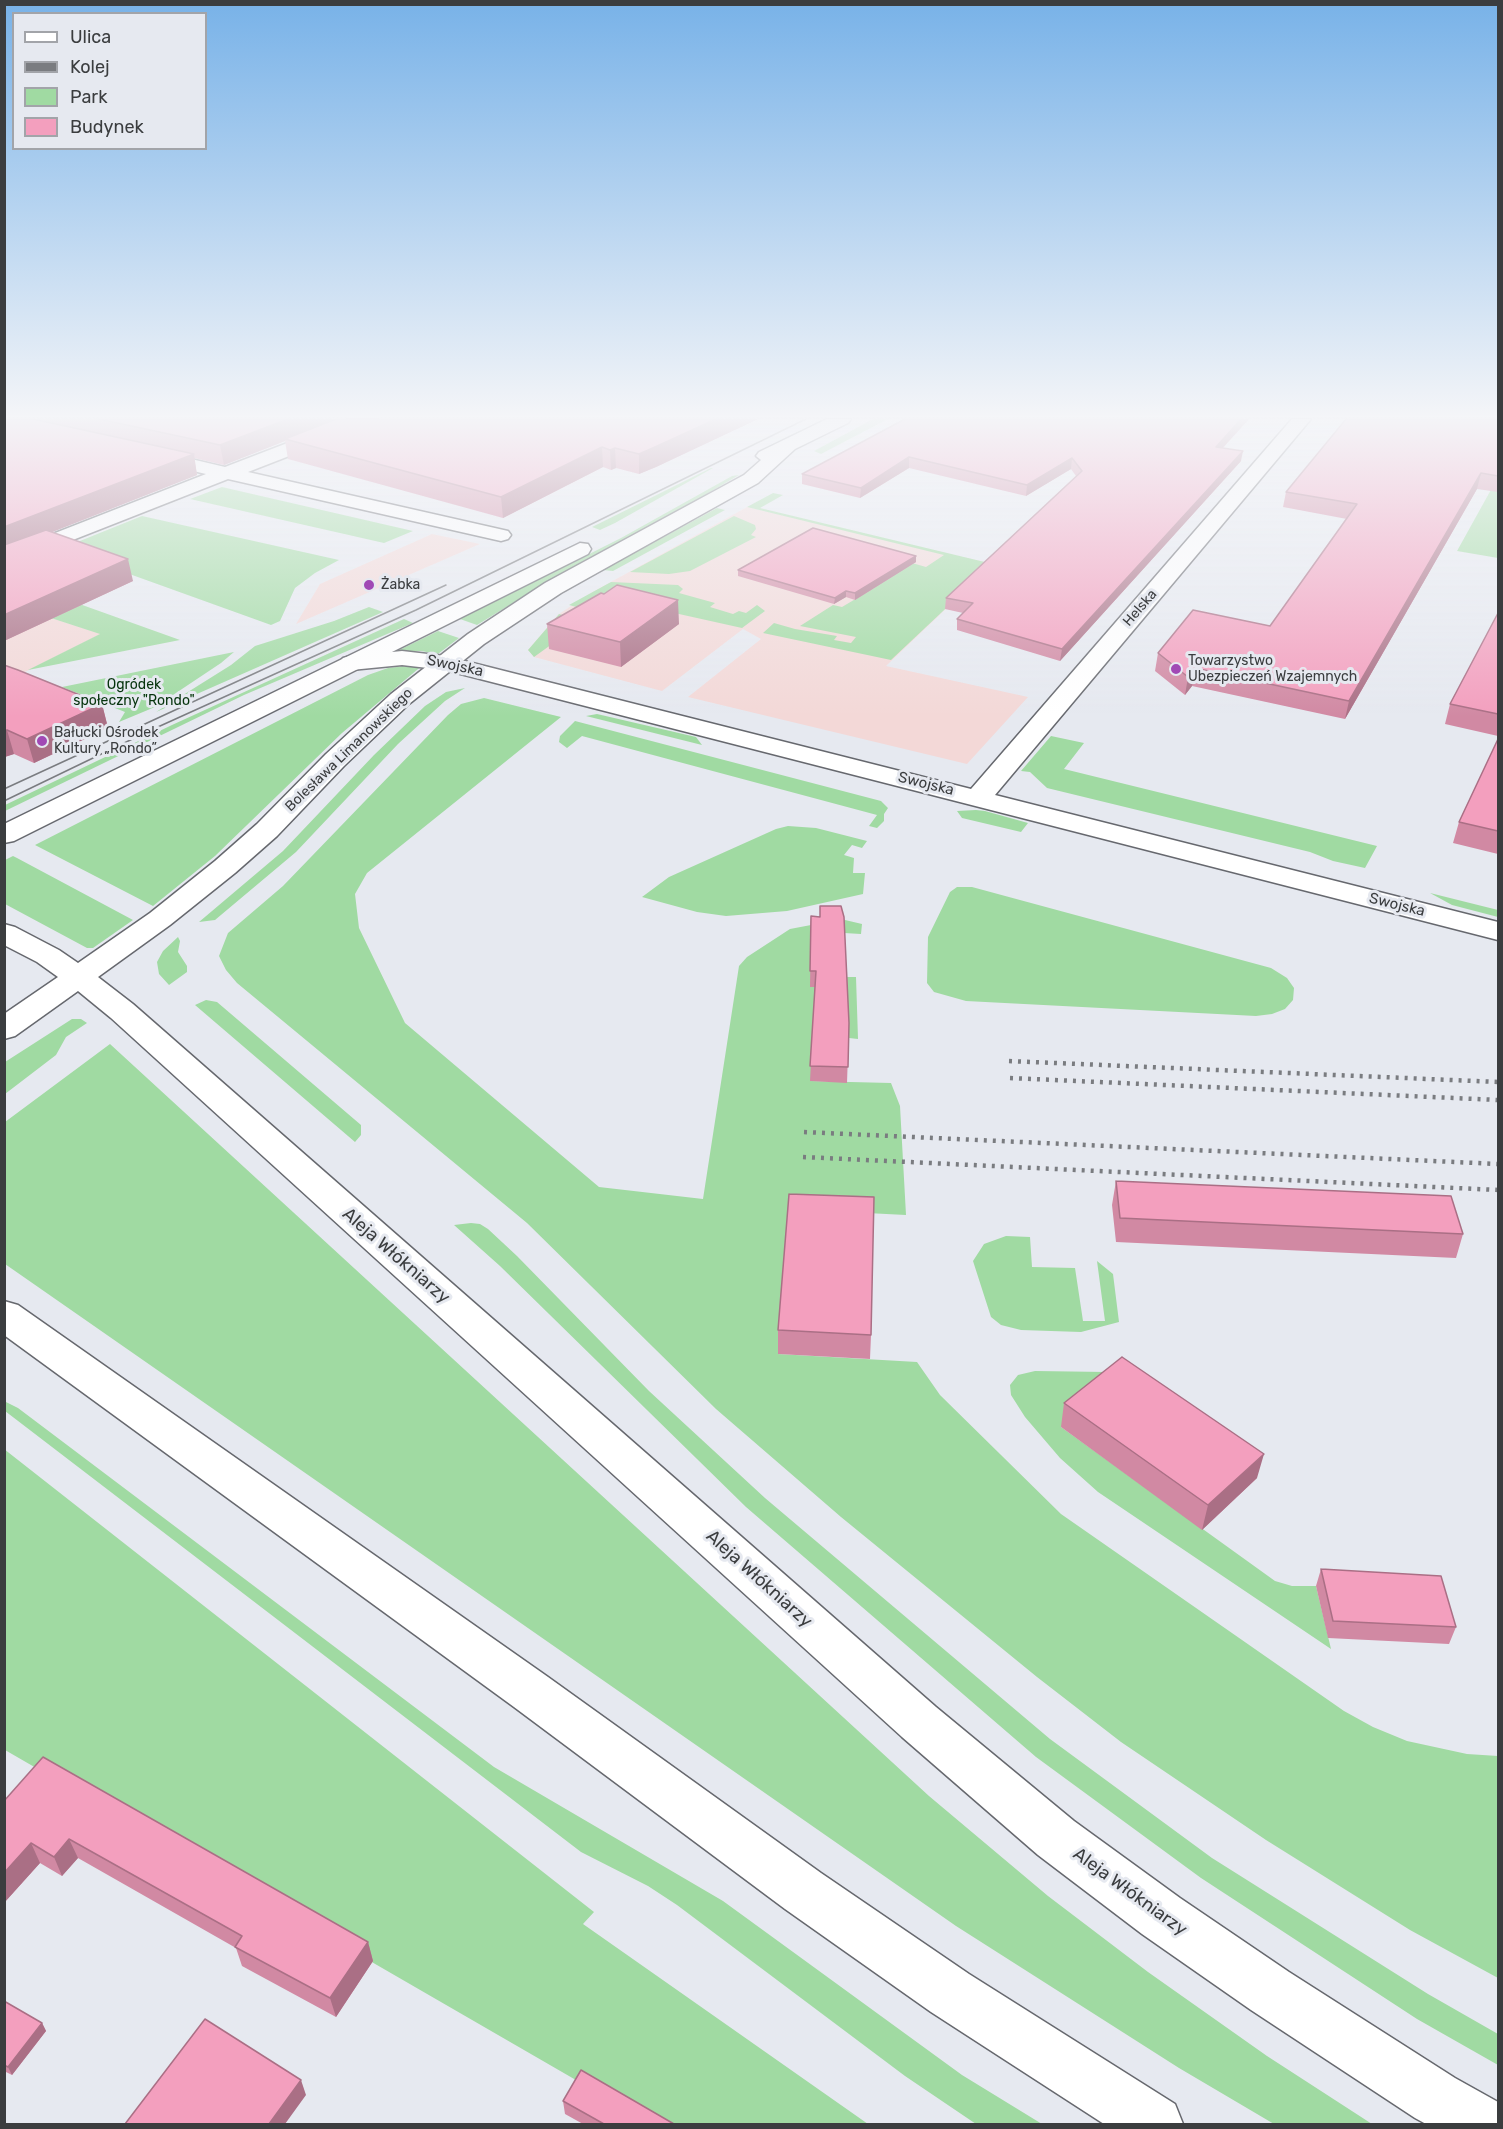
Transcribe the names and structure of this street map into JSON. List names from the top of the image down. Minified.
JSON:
{"streets":{"main road":["Helska","Swojska","Bolesława Limanowskiego","Aleja Włókniarzy"]},"crossings":[["Helska","Swojska"],["Swojska","Bolesława Limanowskiego"],["Bolesława Limanowskiego","Aleja Włókniarzy"]],"parks":["Ogródek społeczny \"Rondo\""],"places":["Żabka","Towarzystwo Ubezpieczeń Wzajemnych","Bałucki Ośrodek Kultury „Rondo”"],"legend":["Ulica","Kolej","Park","Budynek"]}
